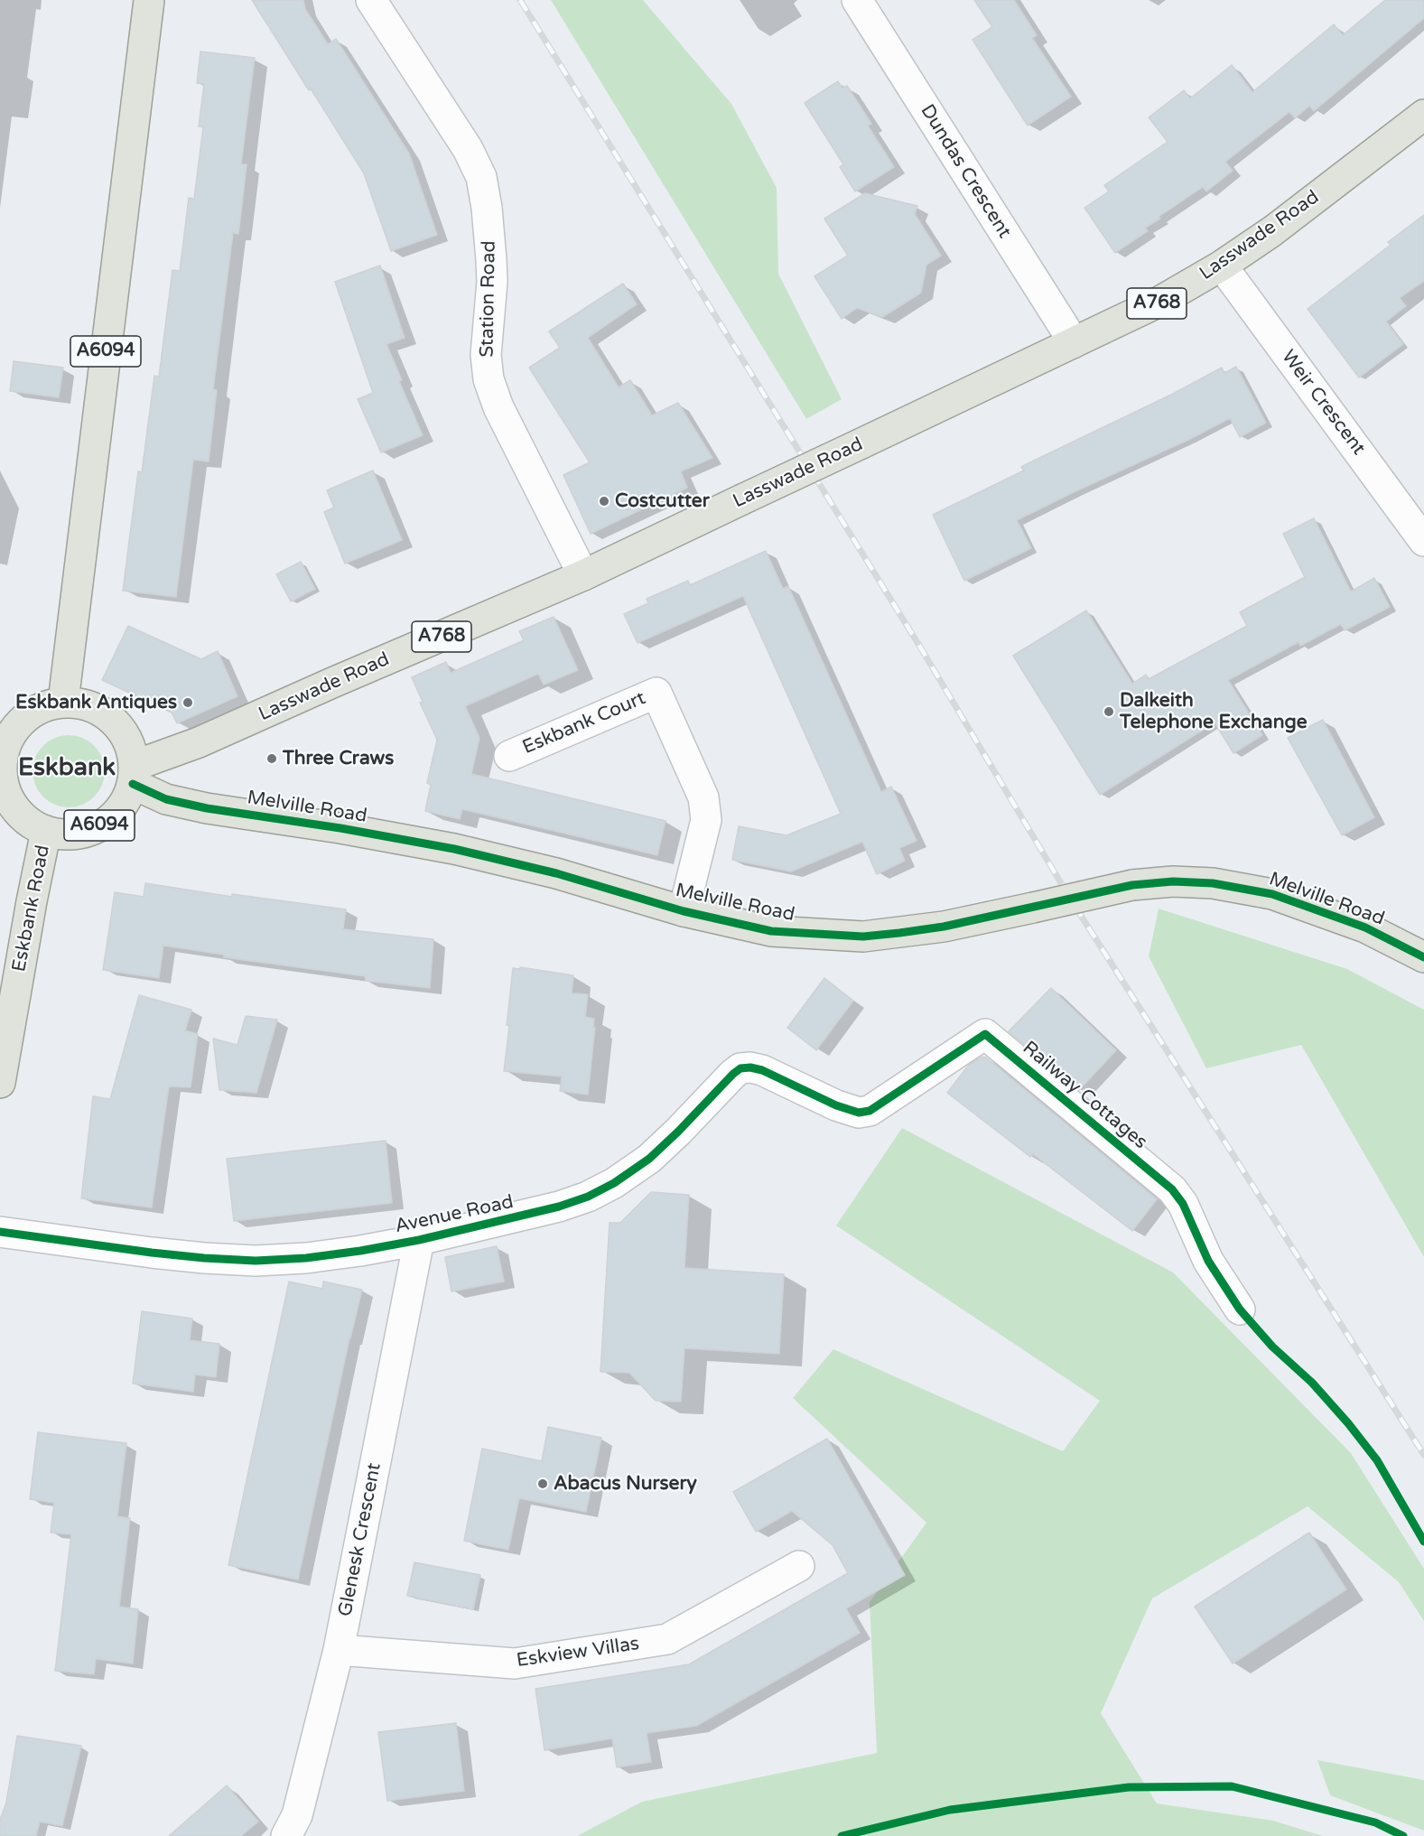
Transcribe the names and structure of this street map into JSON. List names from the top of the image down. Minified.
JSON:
{"streets":{"main road":["Lasswade Road","A768","A6094","Melville Road","Eskbank Road"],"street":["Dundas Crescent","Station Road","Weir Crescent","Eskbank Court","Railway Cottages","Avenue Road","Glenesk Crescent","Eskview Villas"]},"crossings":[["Dundas Crescent","Lasswade Road"],["Lasswade Road","Station Road"],["Lasswade Road","A6094"],["Lasswade Road","Weir Crescent"],["Lasswade Road","Melville Road"],["Lasswade Road","Eskbank Road"],["A6094","Melville Road"],["A6094","Eskbank Road"],["Eskbank Court","Melville Road"],["Melville Road","Eskbank Road"],["Railway Cottages","Avenue Road"],["Avenue Road","Glenesk Crescent"],["Glenesk Crescent","Eskview Villas"]],"districts":["Eskbank"],"places":["Costcutter","Eskbank Antiques","Dalkeith Telephone Exchange","Three Craws","Abacus Nursery"]}
